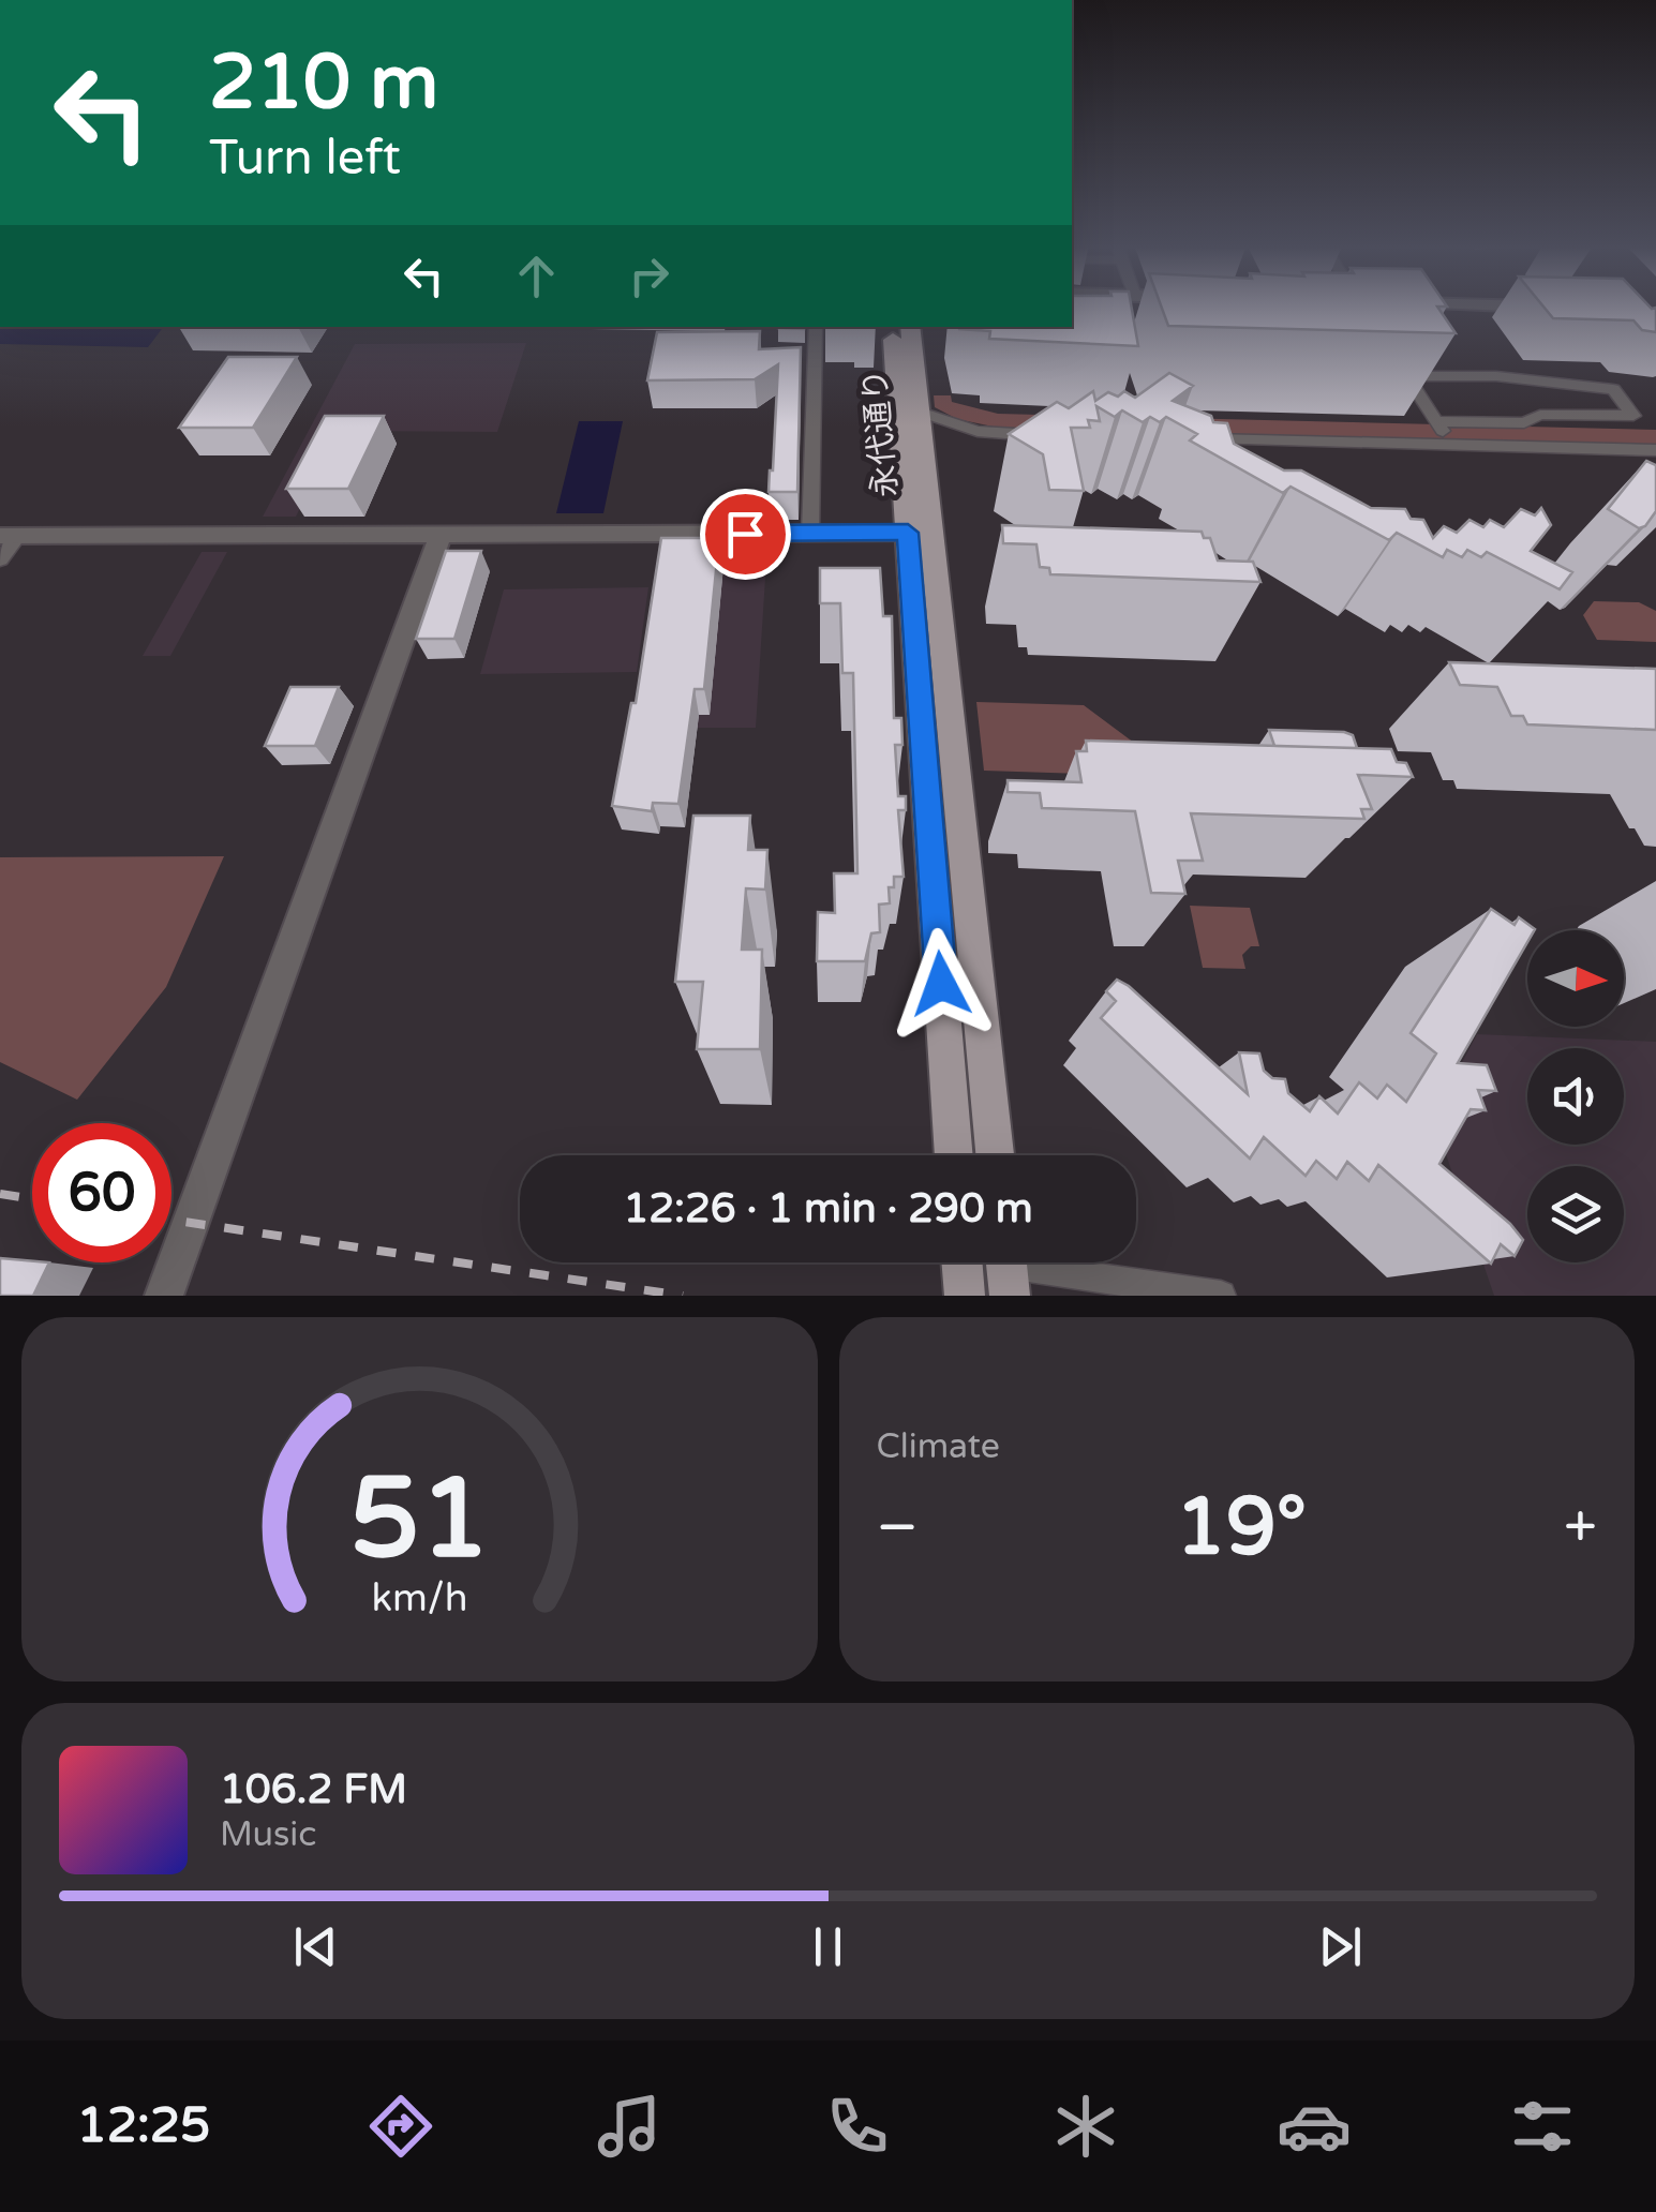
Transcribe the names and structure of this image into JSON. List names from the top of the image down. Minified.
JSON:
{"streets":{"main road":["永代通り"]},"north":"right","page":{"turn":["210 m","Turn left"],"limit":"60","trip":"12:26 · 1 min · 290 m","tile":"Climate","heat":["−","19°","+"],"song":["106.2 FM","Music"],"tabs":"12:25","gauge":["51","km/h"]}}
